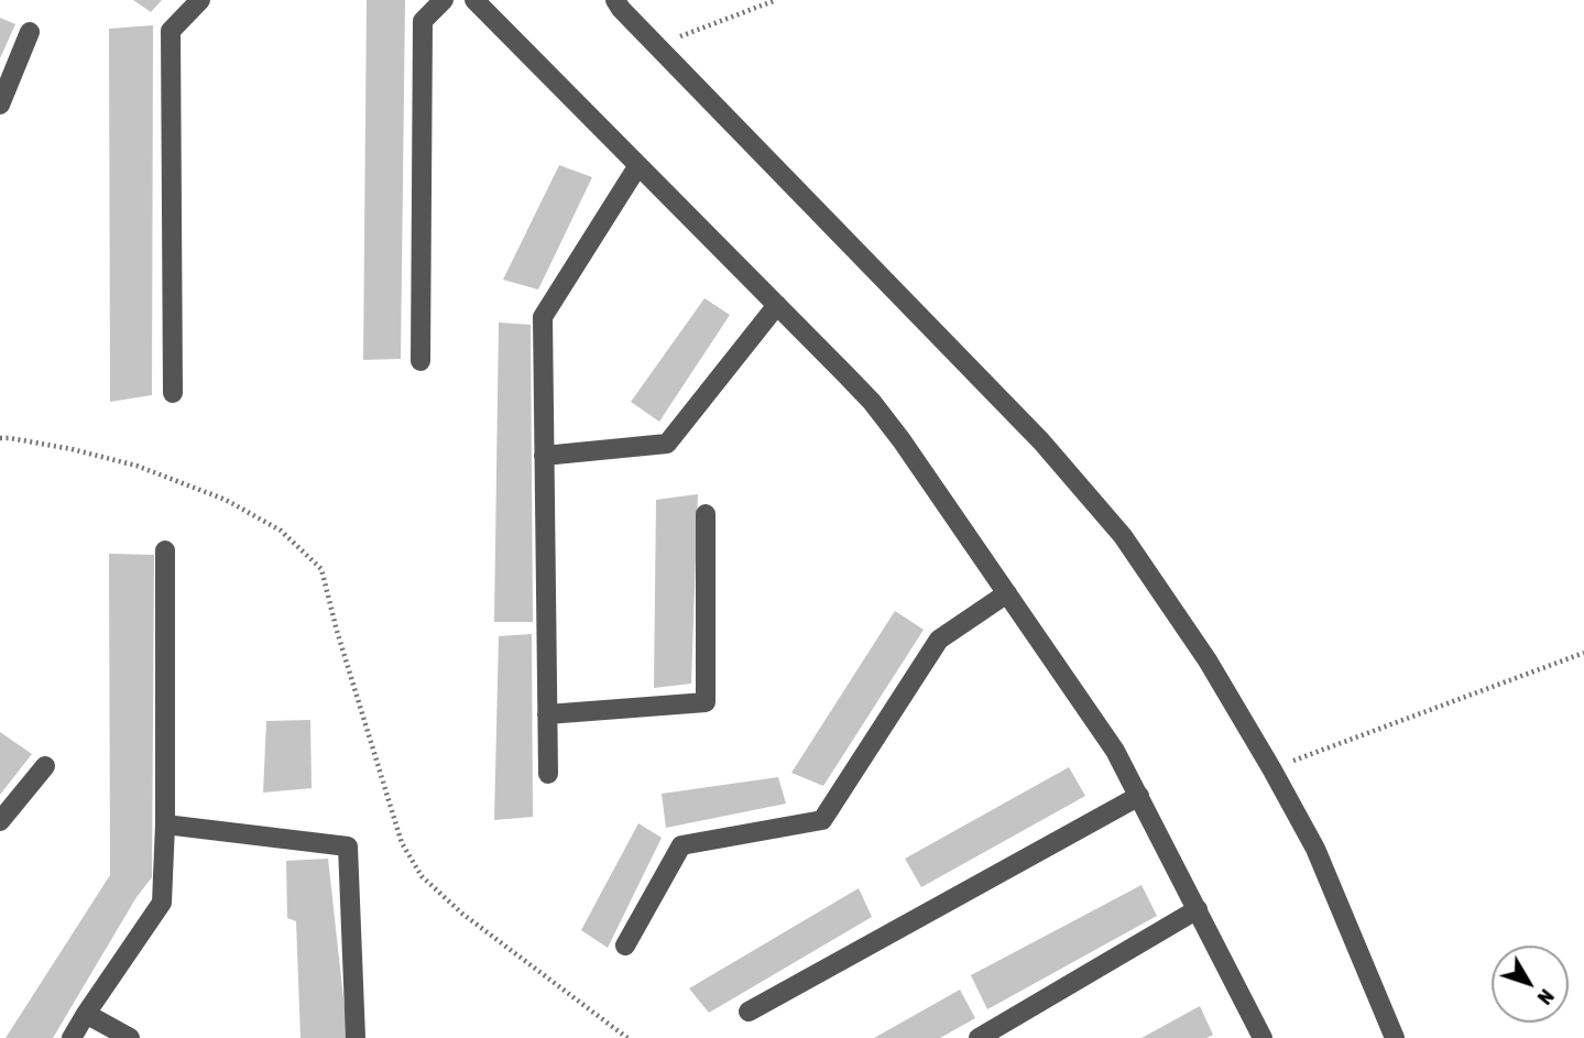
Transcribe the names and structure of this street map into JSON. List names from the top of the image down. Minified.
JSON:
{"north":"bottom right"}
